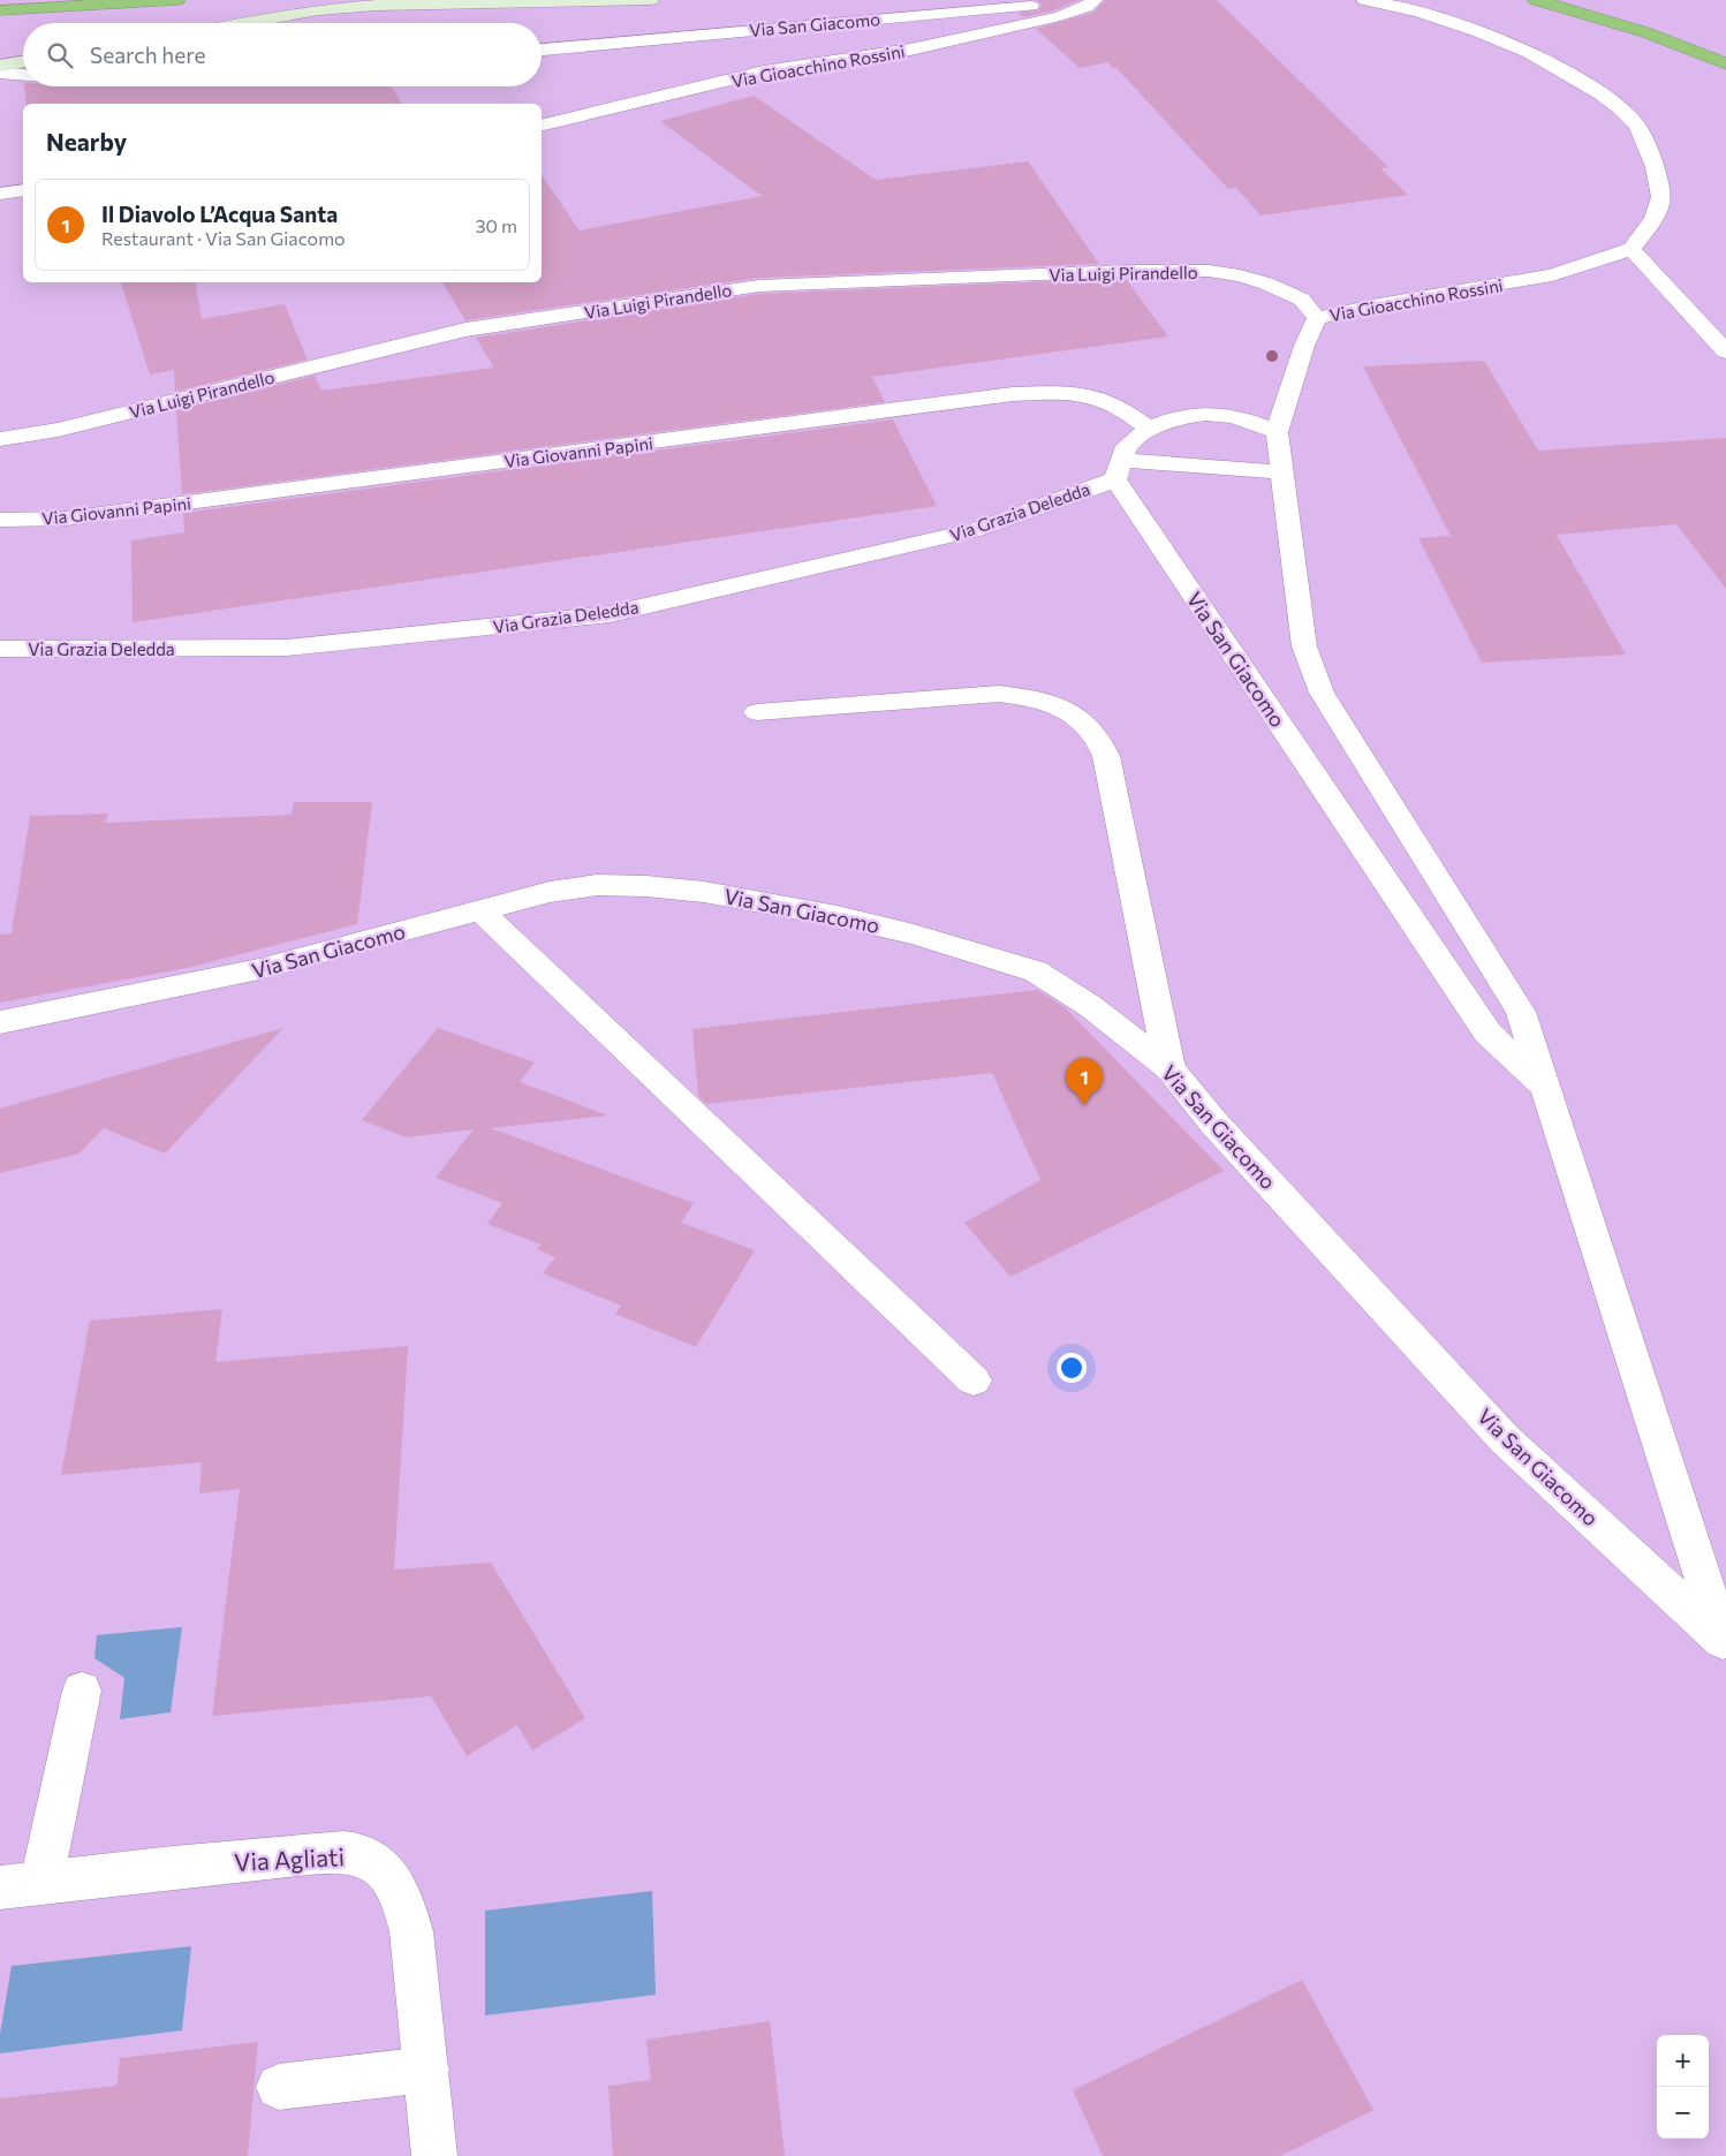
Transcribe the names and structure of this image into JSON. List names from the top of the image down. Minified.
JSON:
{"streets":{"street":["Via San Giacomo","Via Gioacchino Rossini","Via Luigi Pirandello","Via Giovanni Papini","Via Grazia Deledda","Via Agliati"]},"crossings":[["Via San Giacomo","Via Gioacchino Rossini"],["Via San Giacomo","Via Grazia Deledda"],["Via Gioacchino Rossini","Via Luigi Pirandello"]],"page":{"search":"Search here","heading":"Nearby","list":[{"mark":"1","name":"Il Diavolo L’Acqua Santa","note":"Restaurant · Via San Giacomo","value":"30 m"}],"pins":"1","map_buttons":["+","−"]}}
